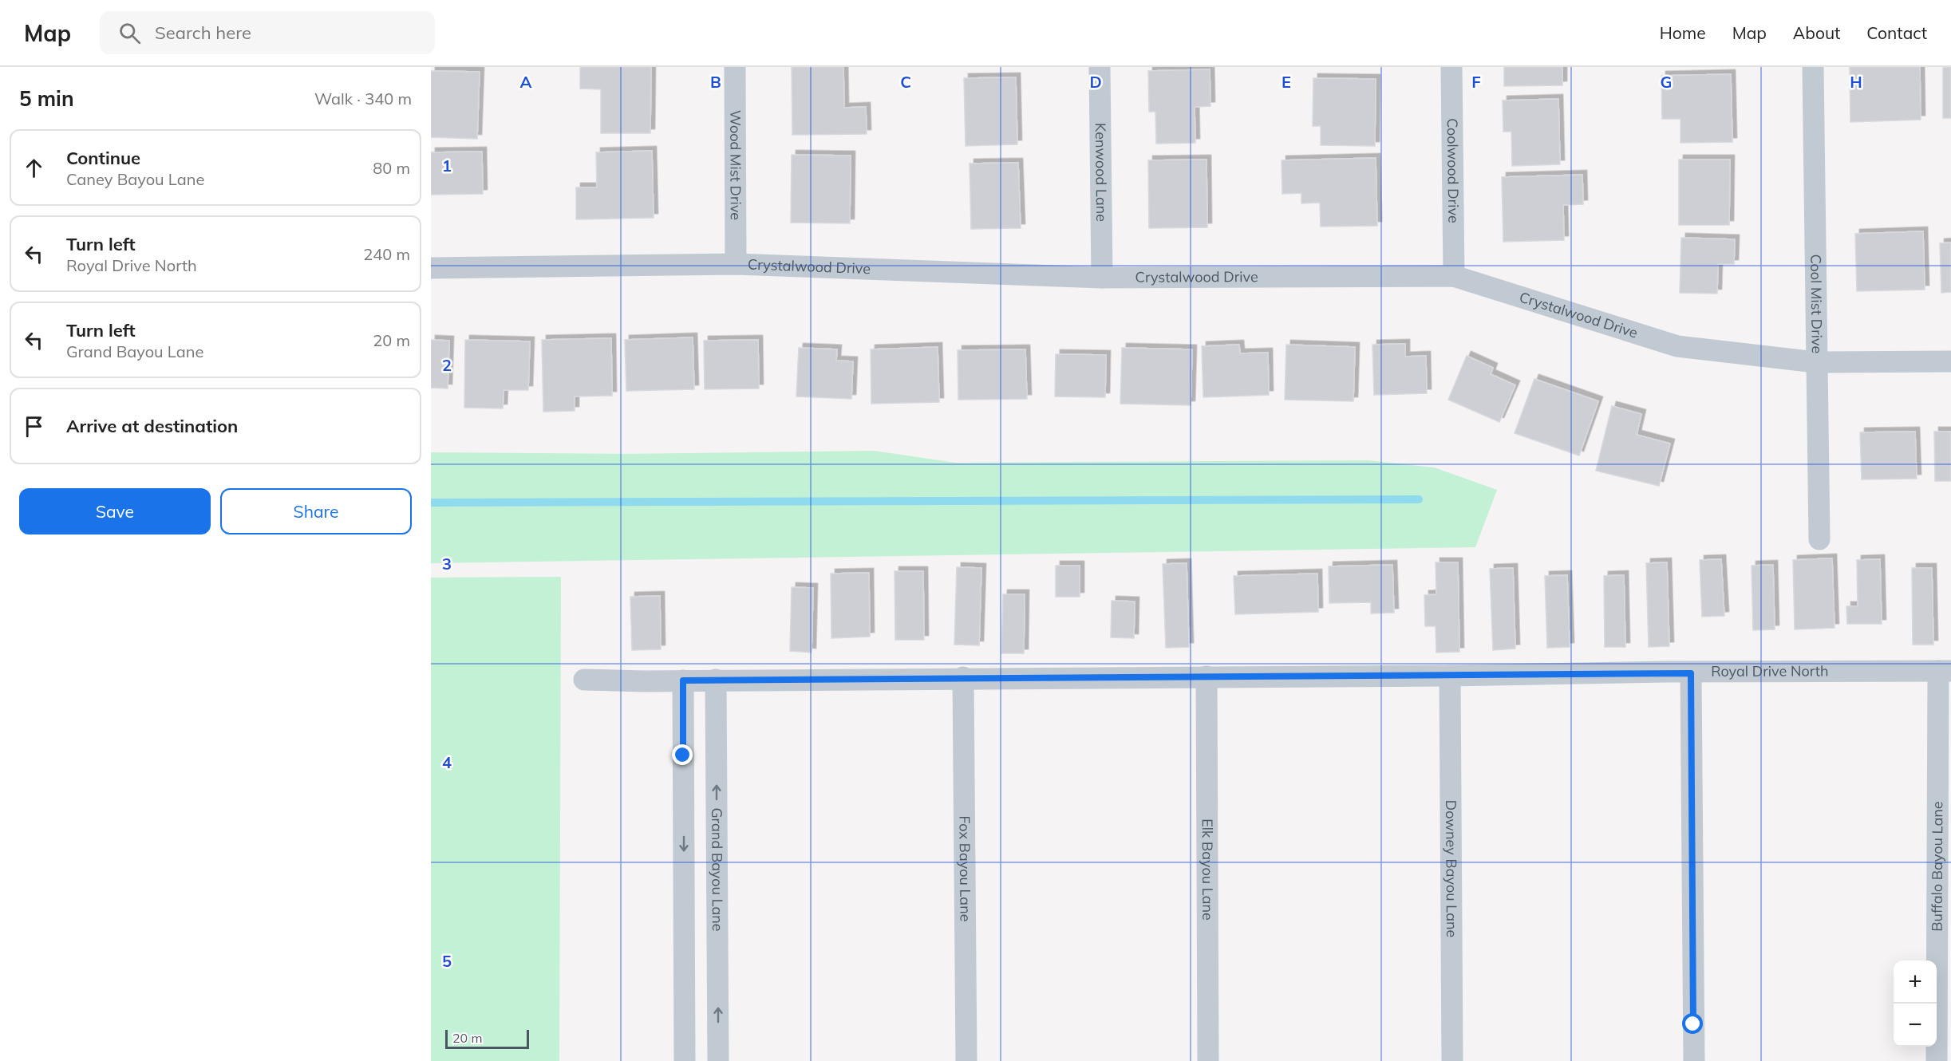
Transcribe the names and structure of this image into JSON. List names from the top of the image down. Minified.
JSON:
{"streets":{"street":["Wood Mist Drive","Coolwood Drive","Kenwood Lane","Crystalwood Drive","Cool Mist Drive","Royal Drive North","Buffalo Bayou Lane","Elk Bayou Lane","Downey Bayou Lane","Fox Bayou Lane","Grand Bayou Lane"]},"crossings":[["Wood Mist Drive","Crystalwood Drive"],["Coolwood Drive","Crystalwood Drive"],["Kenwood Lane","Crystalwood Drive"],["Crystalwood Drive","Cool Mist Drive"],["Royal Drive North","Buffalo Bayou Lane"],["Royal Drive North","Elk Bayou Lane"],["Royal Drive North","Downey Bayou Lane"],["Royal Drive North","Fox Bayou Lane"],["Royal Drive North","Grand Bayou Lane"]],"scale_bar":"20 m","page":{"header":"Map","search":"Search here","nav":["Home","Map","About","Contact"],"heading":["5 min","Walk · 340 m"],"list":[["Continue","Caney Bayou Lane","80 m"],["Turn left","Royal Drive North","240 m"],["Turn left","Grand Bayou Lane","20 m"],"Arrive at destination"],"buttons":["Save","Share"],"map_buttons":["+","−"],"scale":"20 m"},"grid":{"columns":["A","B","C","D","E","F","G","H"],"rows":["1","2","3","4","5"]}}
